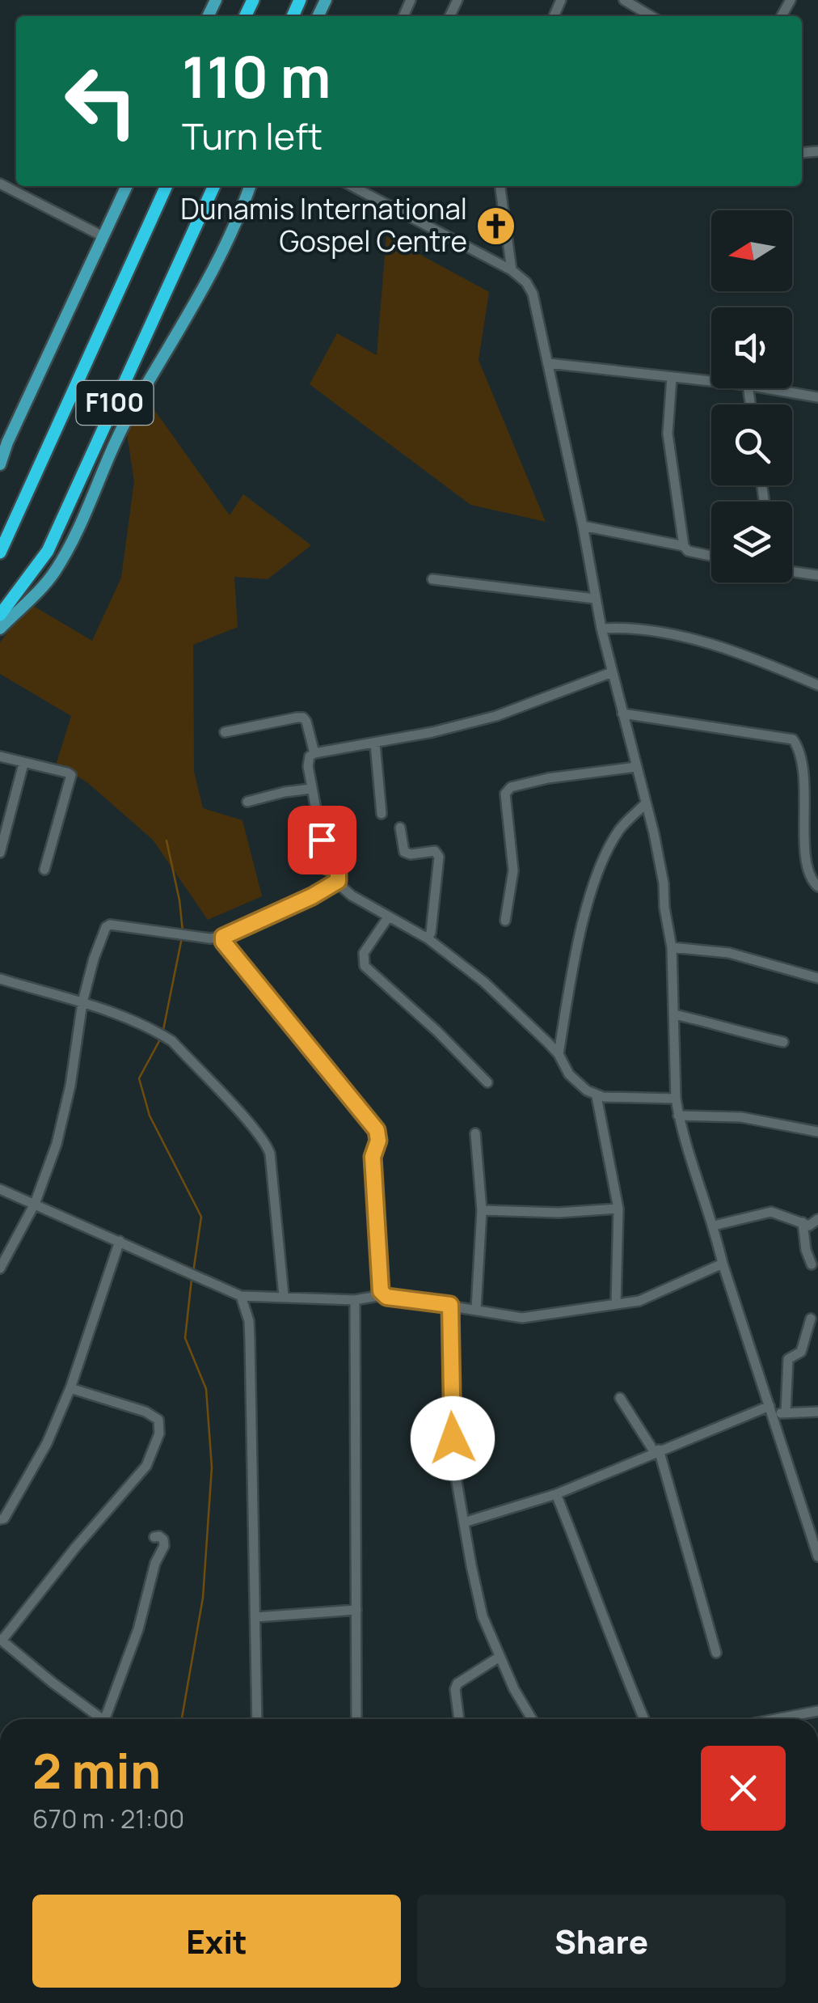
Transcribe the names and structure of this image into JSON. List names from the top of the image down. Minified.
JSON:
{"streets":{"highway":["F100"]},"places":{"church":["Dunamis International Gospel Centre"]},"north":"left","page":{"turn":["110 m","Turn left"],"heading":["2 min","670 m · 21:00"],"buttons":["Exit","Share"]}}
